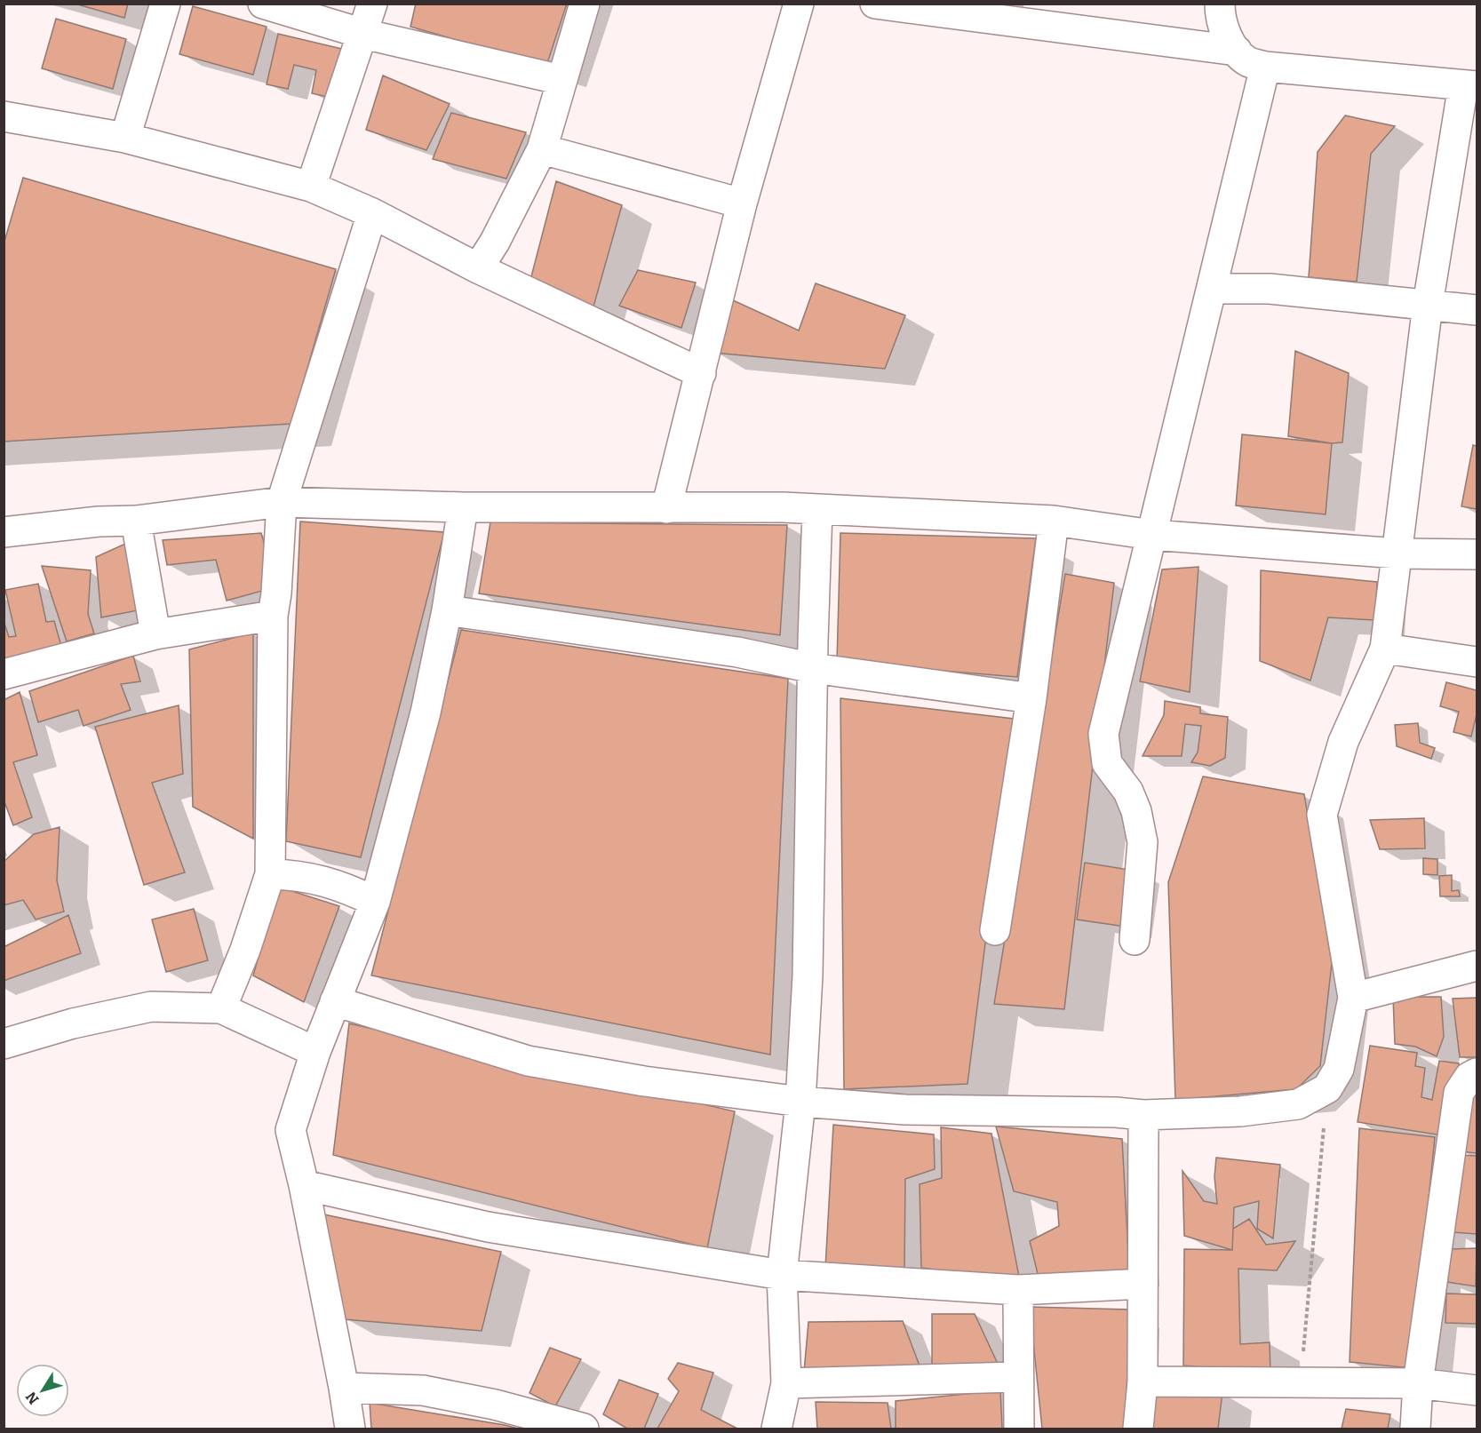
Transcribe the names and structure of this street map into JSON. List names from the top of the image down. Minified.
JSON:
{"north":"bottom left"}
